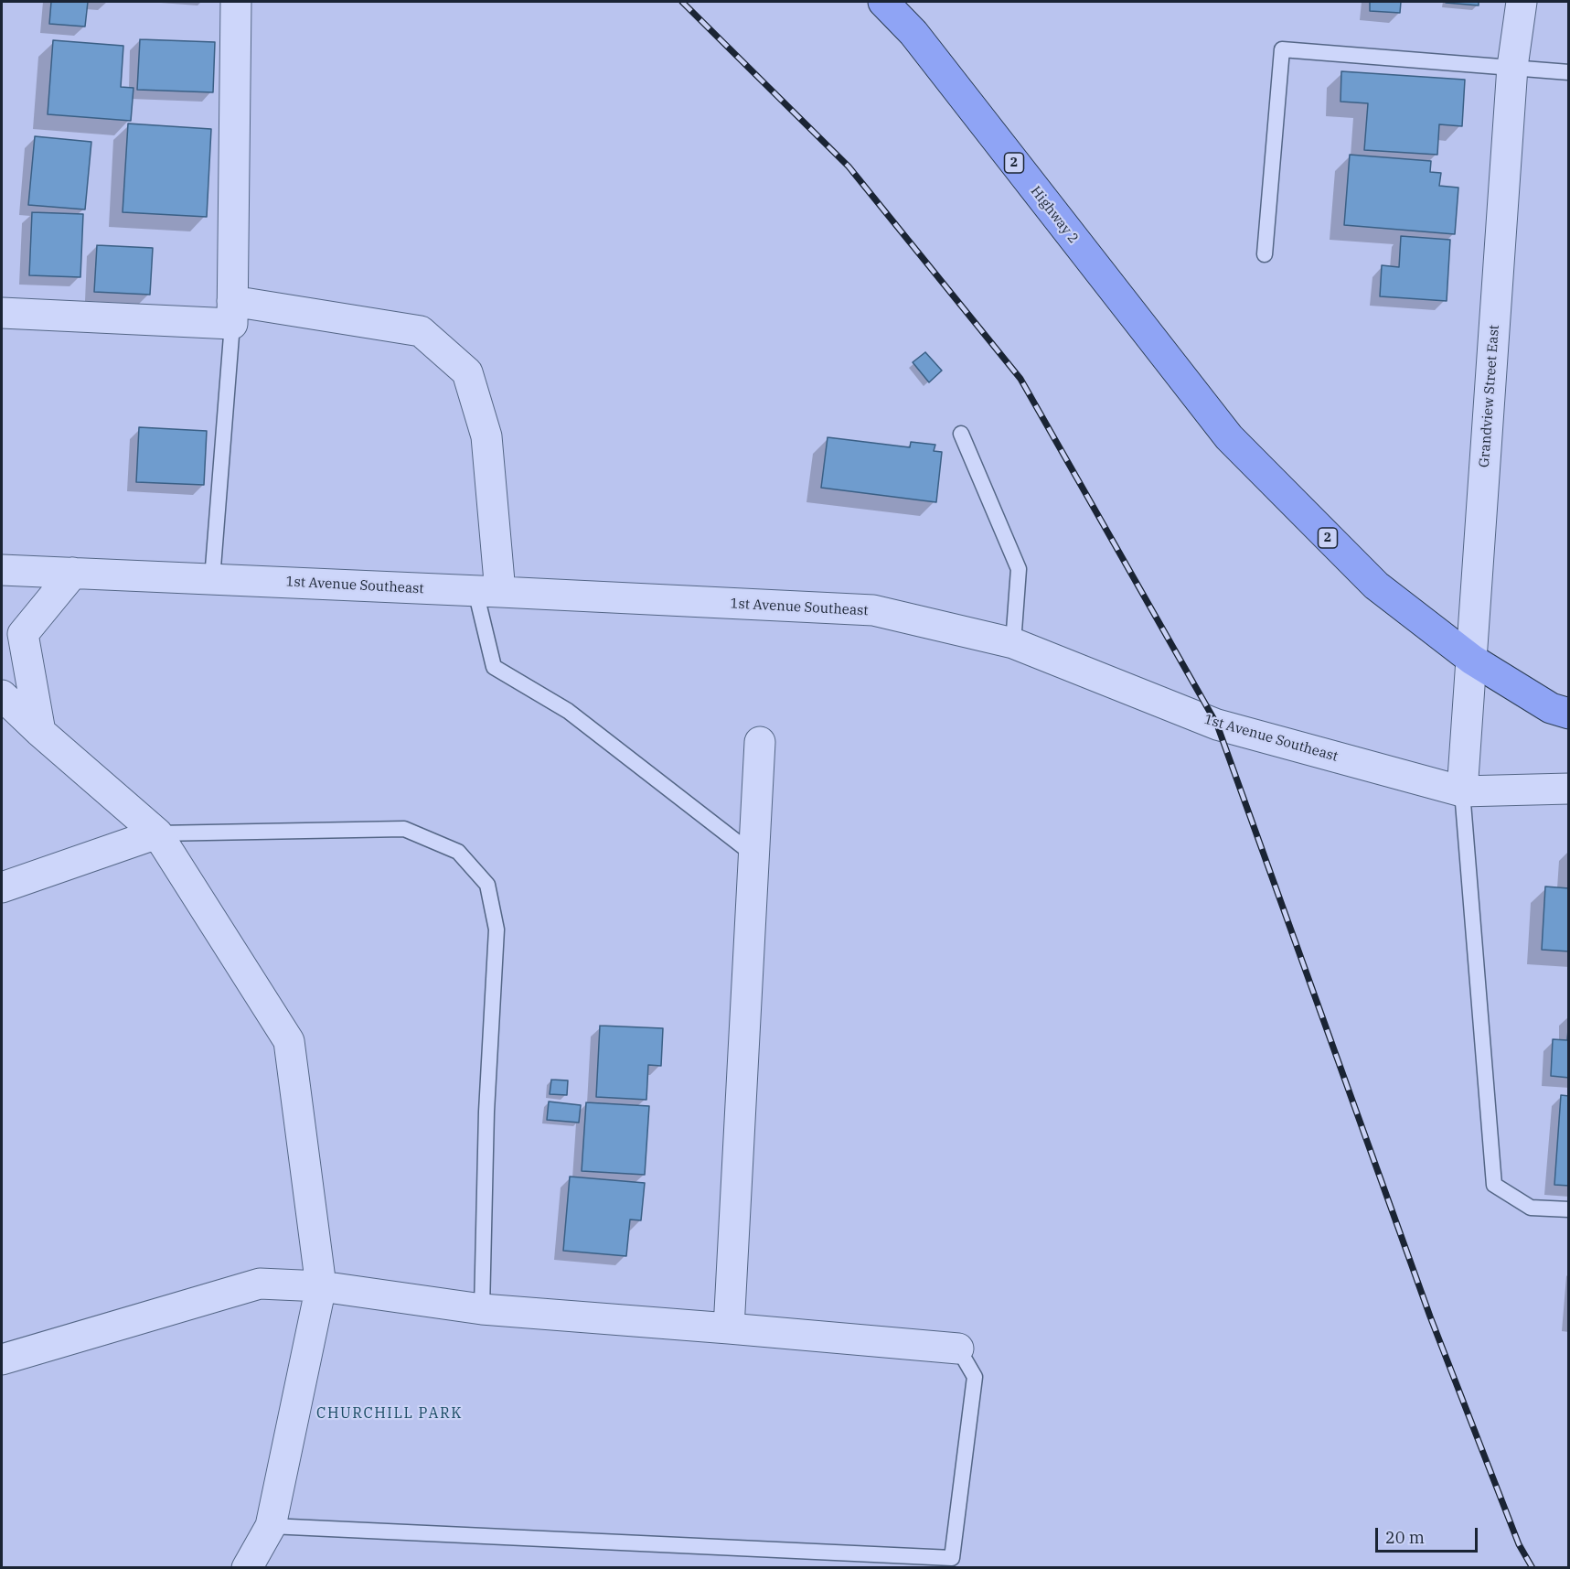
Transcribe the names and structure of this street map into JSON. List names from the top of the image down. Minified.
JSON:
{"streets":{"main road":["2","Highway 2"],"street":["Grandview Street East","1st Avenue Southeast"]},"crossings":[["2","Highway 2"],["2","Grandview Street East"],["Highway 2","Grandview Street East"],["Grandview Street East","1st Avenue Southeast"]],"districts":["CHURCHILL PARK"],"scale_bar":"20 m"}
